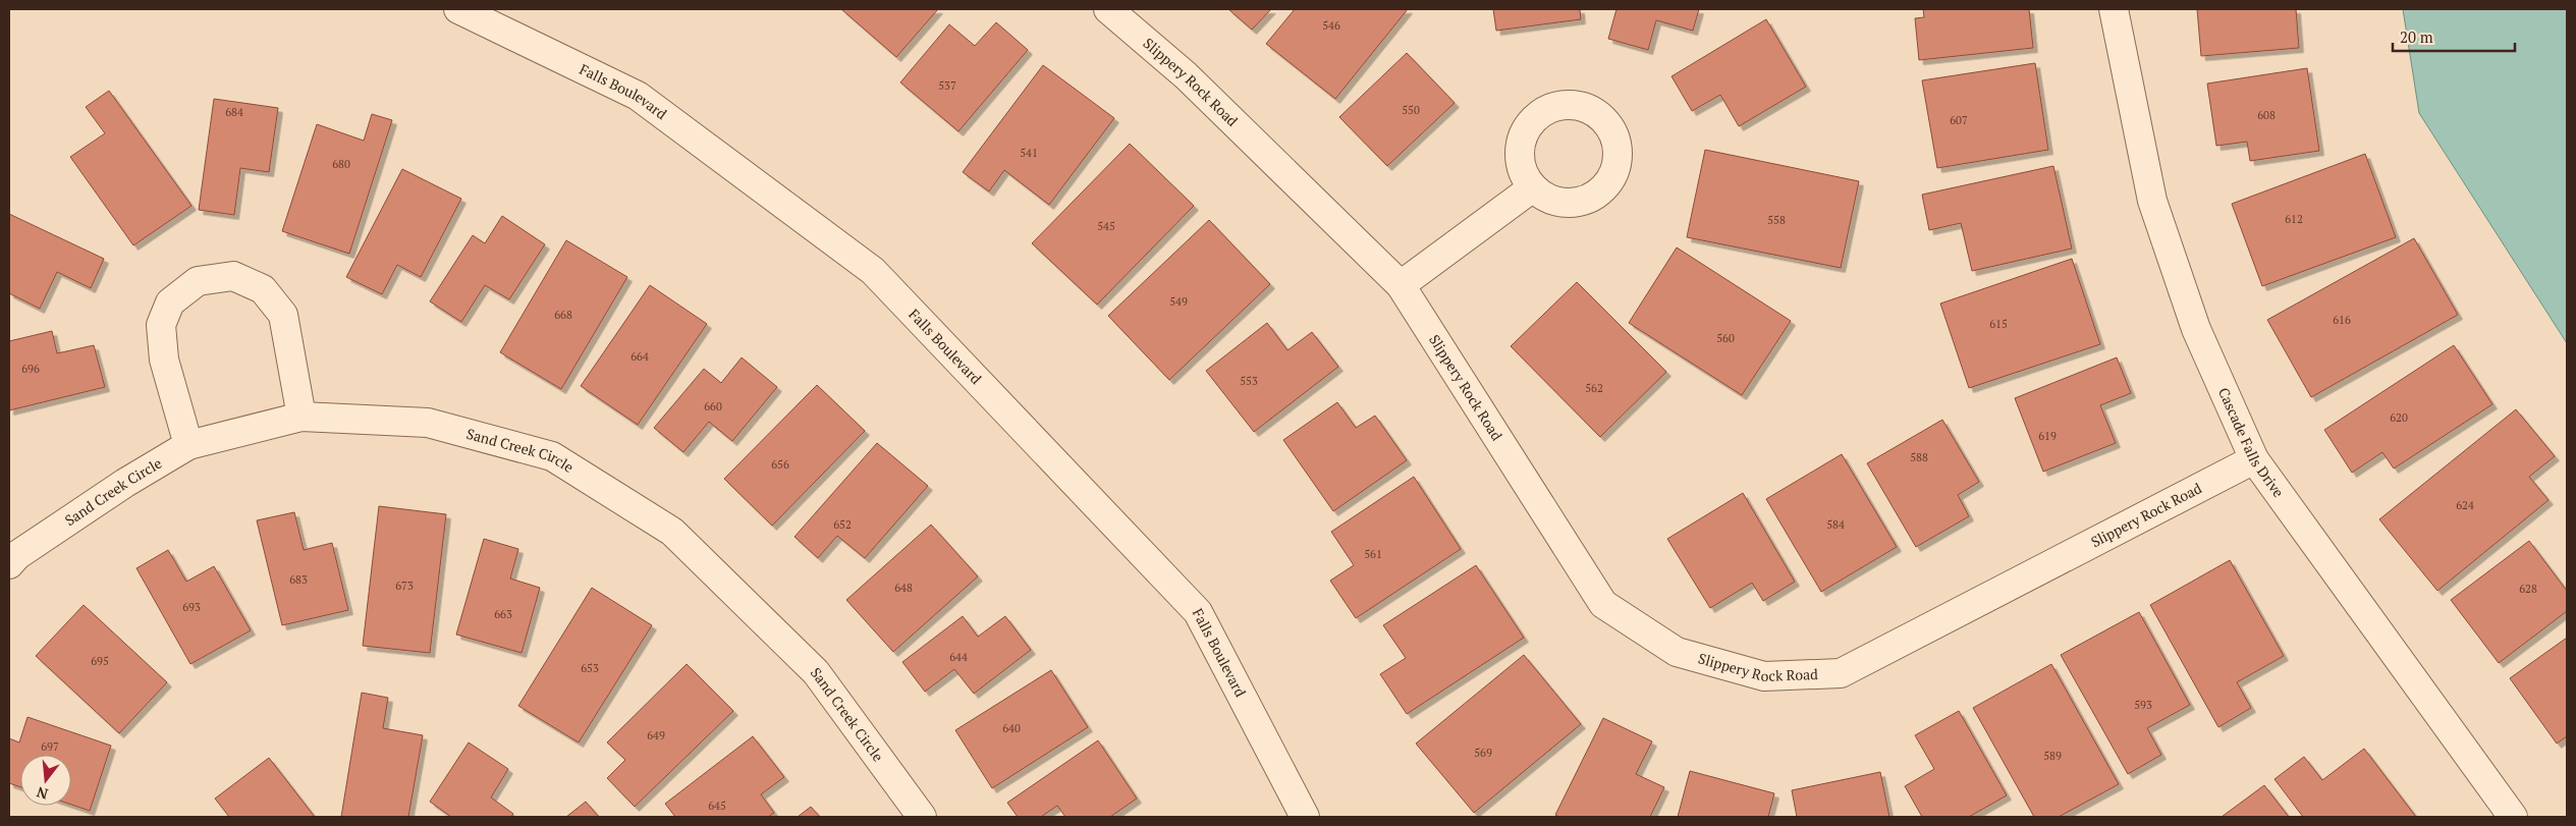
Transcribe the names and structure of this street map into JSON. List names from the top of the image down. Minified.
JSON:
{"streets":{"street":["Slippery Rock Road","Falls Boulevard","Cascade Falls Drive","Sand Creek Circle"]},"crossings":[["Slippery Rock Road","Cascade Falls Drive"]],"house_numbers":["546","537","550","684","608","607","541","680","612","558","545","549","668","616","615","560","664","696","553","562","660","620","619","588","656","624","652","584","561","683","673","648","628","693","663","644","695","653","593","640","649","697","569","589","645"],"scale_bar":"20 m","north":"bottom"}
